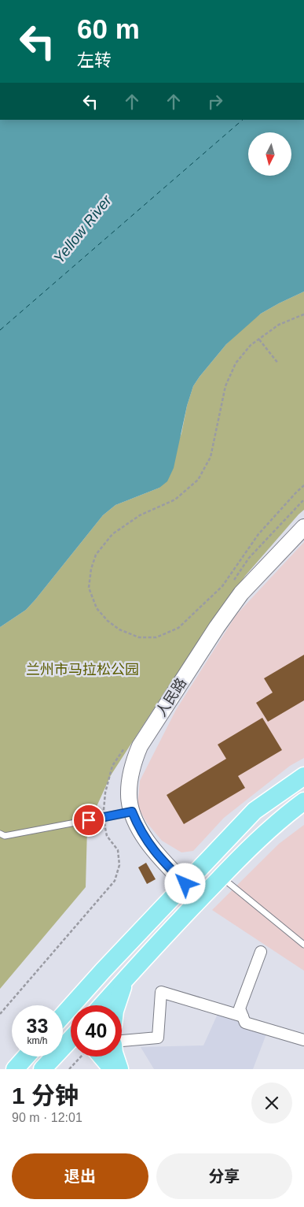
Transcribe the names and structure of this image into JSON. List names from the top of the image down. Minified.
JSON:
{"streets":{"street":["人民路"]},"water":["Yellow River"],"parks":["兰州市马拉松公园"],"north":"bottom","page":{"turn":["60 m","左转"],"speed":"33 km/h","limit":"40","heading":["1 分钟","90 m · 12:01"],"buttons":["退出","分享"]}}
